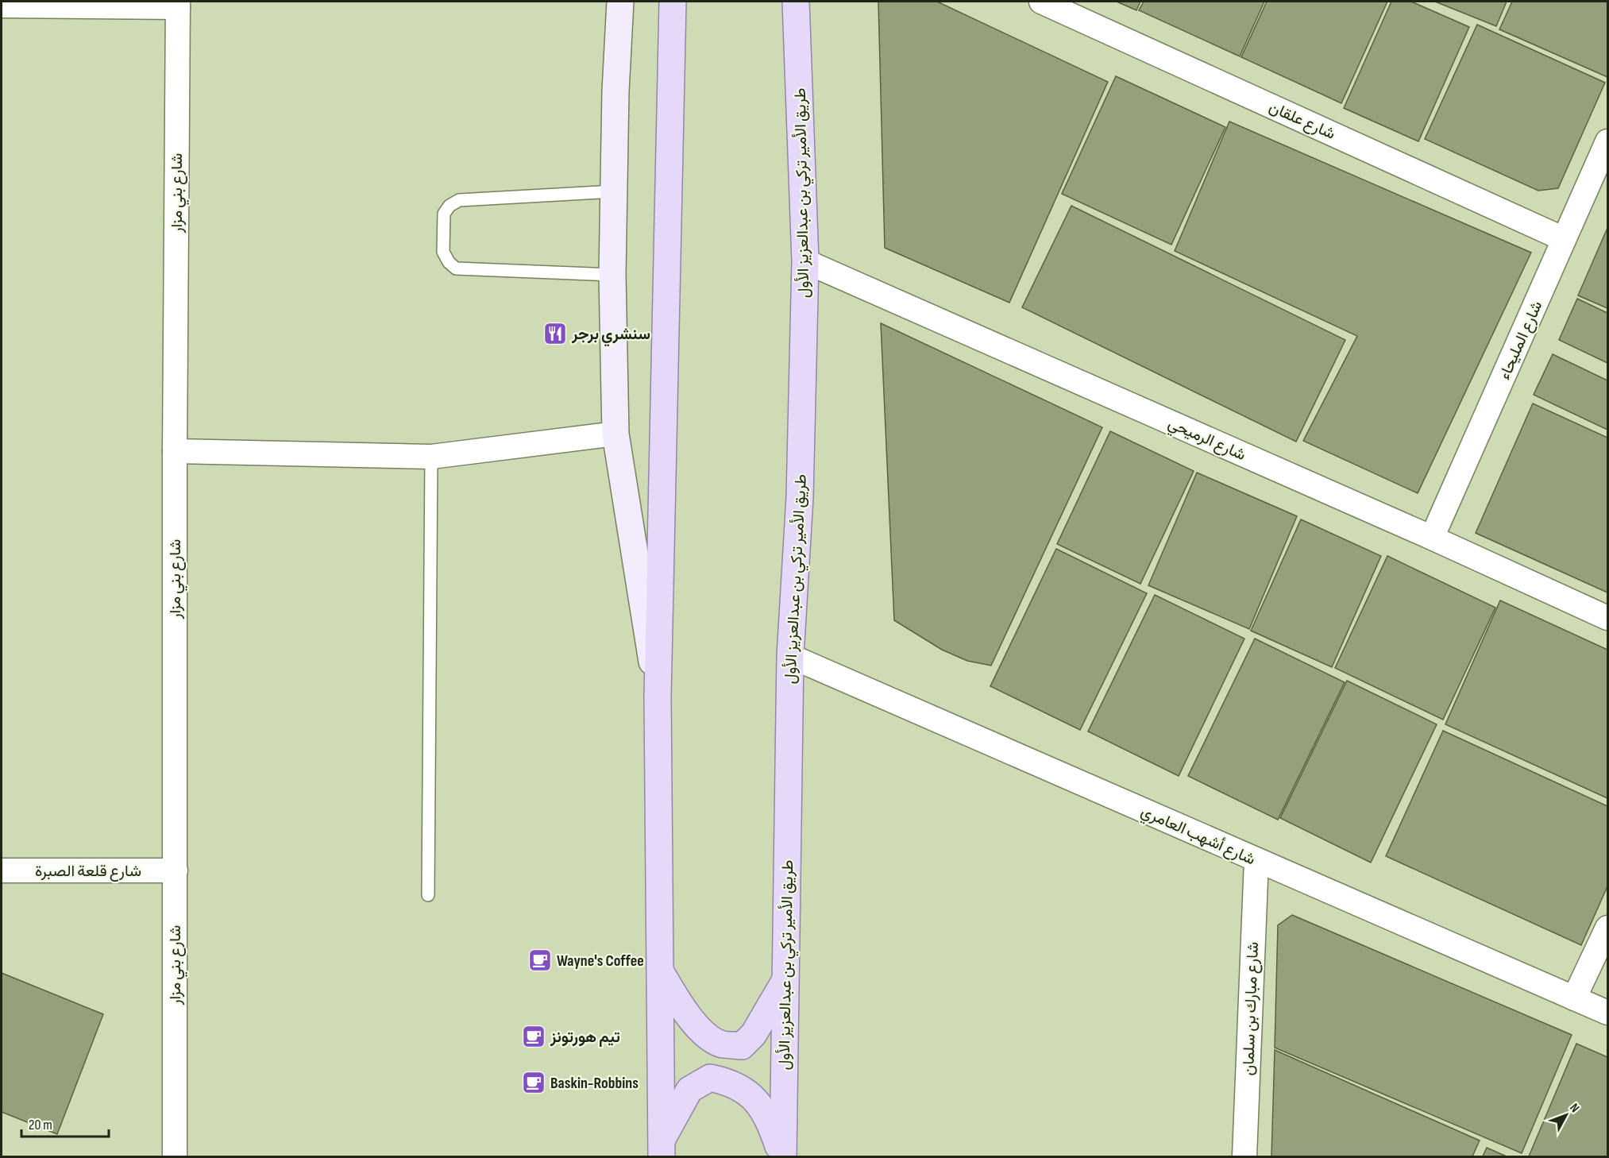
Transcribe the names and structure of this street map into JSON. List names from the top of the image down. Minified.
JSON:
{"streets":{"main road":["طريق الأمير تركي بن عبدالعزيز الأول"],"street":["شارع علقان","شارع بني مزار","شارع المليحاء","شارع الرميحي","شارع أشهب العامري","شارع قلعة الصبرة","شارع مبارك بن سلمان"]},"crossings":[["شارع علقان","شارع المليحاء"],["شارع بني مزار","شارع قلعة الصبرة"],["طريق الأمير تركي بن عبدالعزيز الأول","شارع الرميحي"],["طريق الأمير تركي بن عبدالعزيز الأول","شارع أشهب العامري"],["شارع المليحاء","شارع الرميحي"],["شارع أشهب العامري","شارع مبارك بن سلمان"]],"places":{"restaurant":["سنشري برجر"],"cafe":["Wayne's Coffee","تيم هورتونز","Baskin-Robbins"]},"scale_bar":"20 m","north":"top right"}
